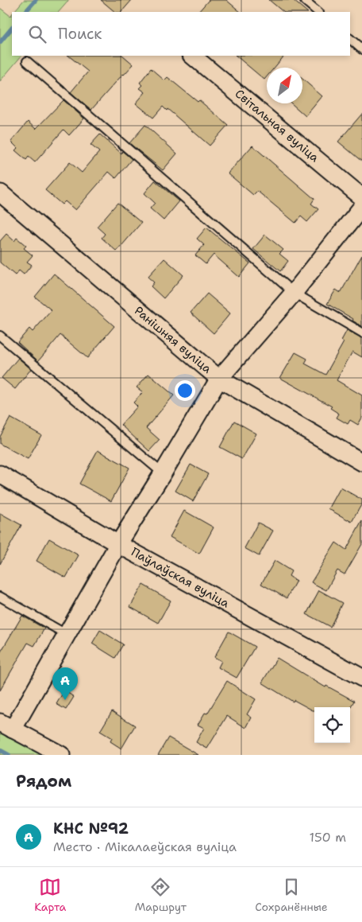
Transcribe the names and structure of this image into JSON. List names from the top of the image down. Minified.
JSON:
{"streets":{"street":["Світальная вуліца","Ранішняя вуліца","Паўлаўская вуліца"]},"north":"top right","page":{"search":"Поиск","pins":"A","heading":"Рядом","list":[{"mark":"A","name":"КНС №92","note":"Место · Мікалаеўская вуліца","value":"150 m"}],"nav":["Карта","Маршрут","Сохранённые"]}}
